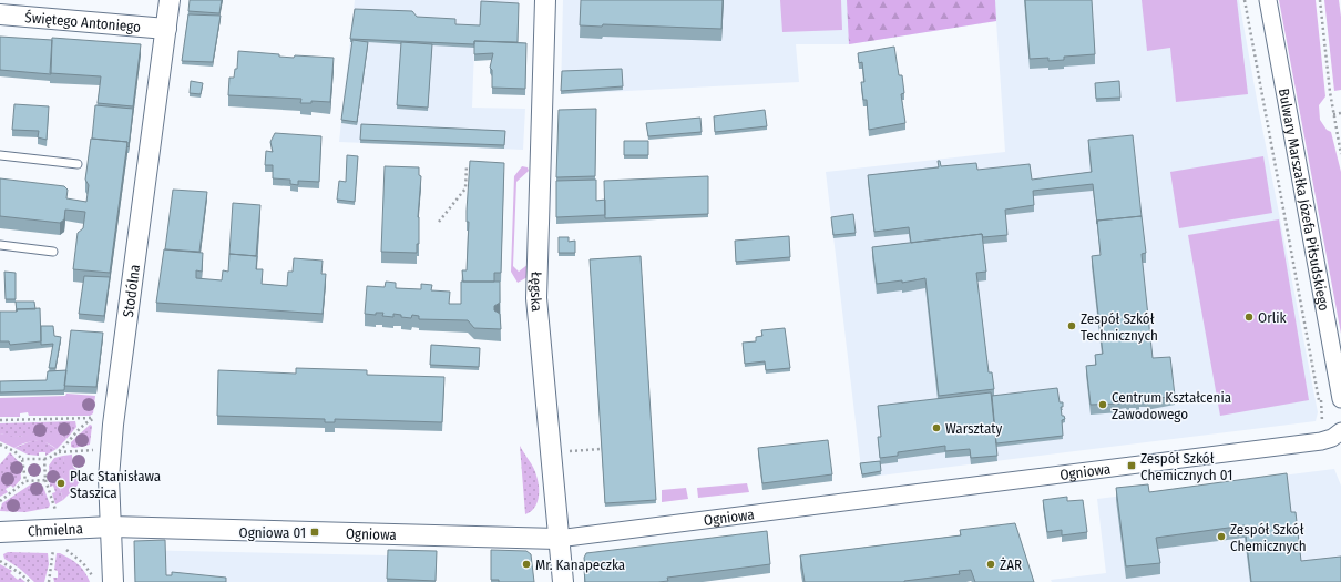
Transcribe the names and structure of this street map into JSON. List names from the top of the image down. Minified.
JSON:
{"streets":{"street":["Świętego Antoniego","Bulwary Marszałka Józefa Piłsudskiego","Stodólna","Łęgska","Ogniowa","Chmielna"]},"crossings":[["Świętego Antoniego","Stodólna"],["Stodólna","Ogniowa"],["Stodólna","Chmielna"],["Łęgska","Ogniowa"],["Ogniowa","Chmielna"]],"places":{"other":["Orlik","Zespół Szkół Technicznych","Centrum Kształcenia Zawodowego","Warsztaty","Plac Stanisława Staszica","Zespół Szkół Chemicznych","Mr. Kanapeczka","ŻAR"],"transit":["Zespół Szkół Chemicznych 01","Ogniowa 01"]}}
